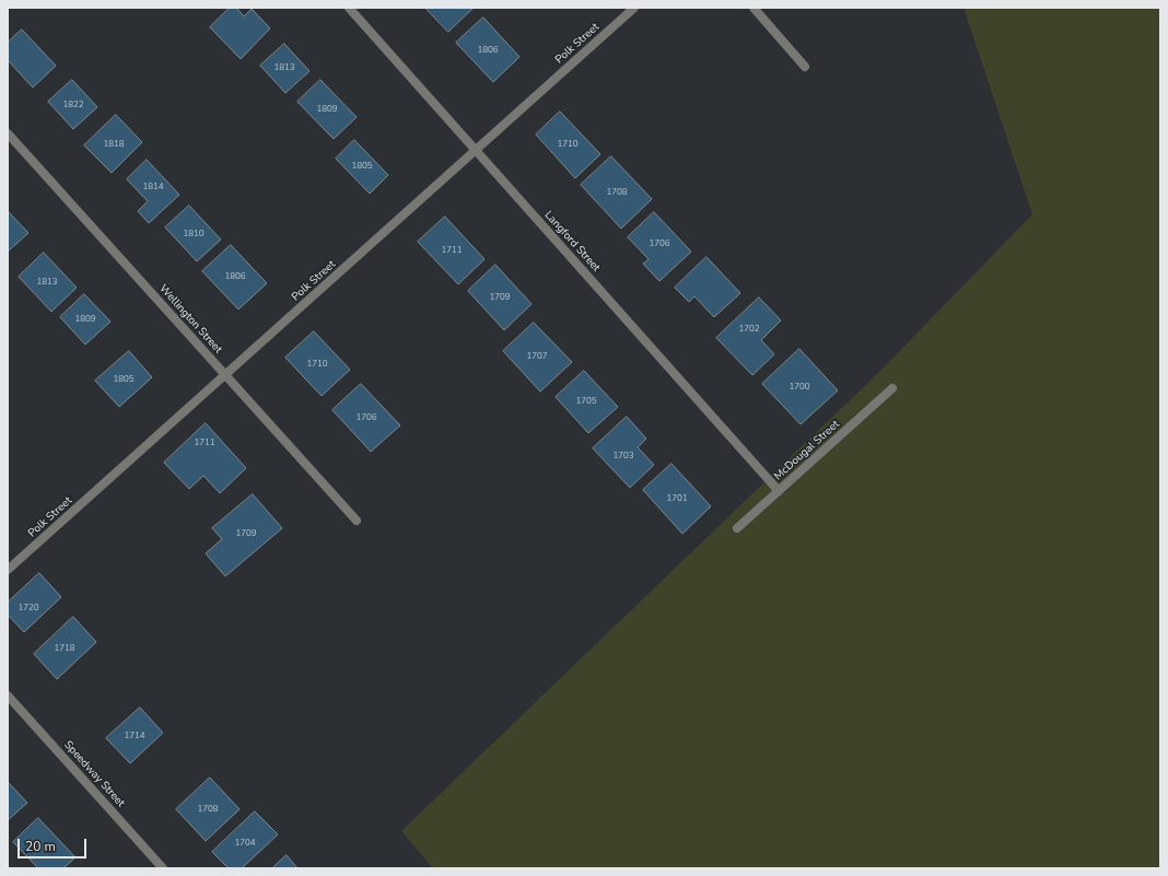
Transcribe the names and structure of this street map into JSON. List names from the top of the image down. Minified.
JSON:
{"streets":{"street":["Polk Street","Langford Street","Wellington Street","McDougal Street","Speedway Street"]},"crossings":[["Polk Street","Langford Street"],["Polk Street","Wellington Street"],["Langford Street","McDougal Street"]],"house_numbers":["1806","1813","1822","1809","1818","1710","1805","1814","1708","1810","1706","1711","1806","1813","1709","1809","1702","1707","1710","1805","1700","1705","1706","1711","1703","1701","1709","1720","1718","1714","1708","1704"],"scale_bar":"20 m"}
